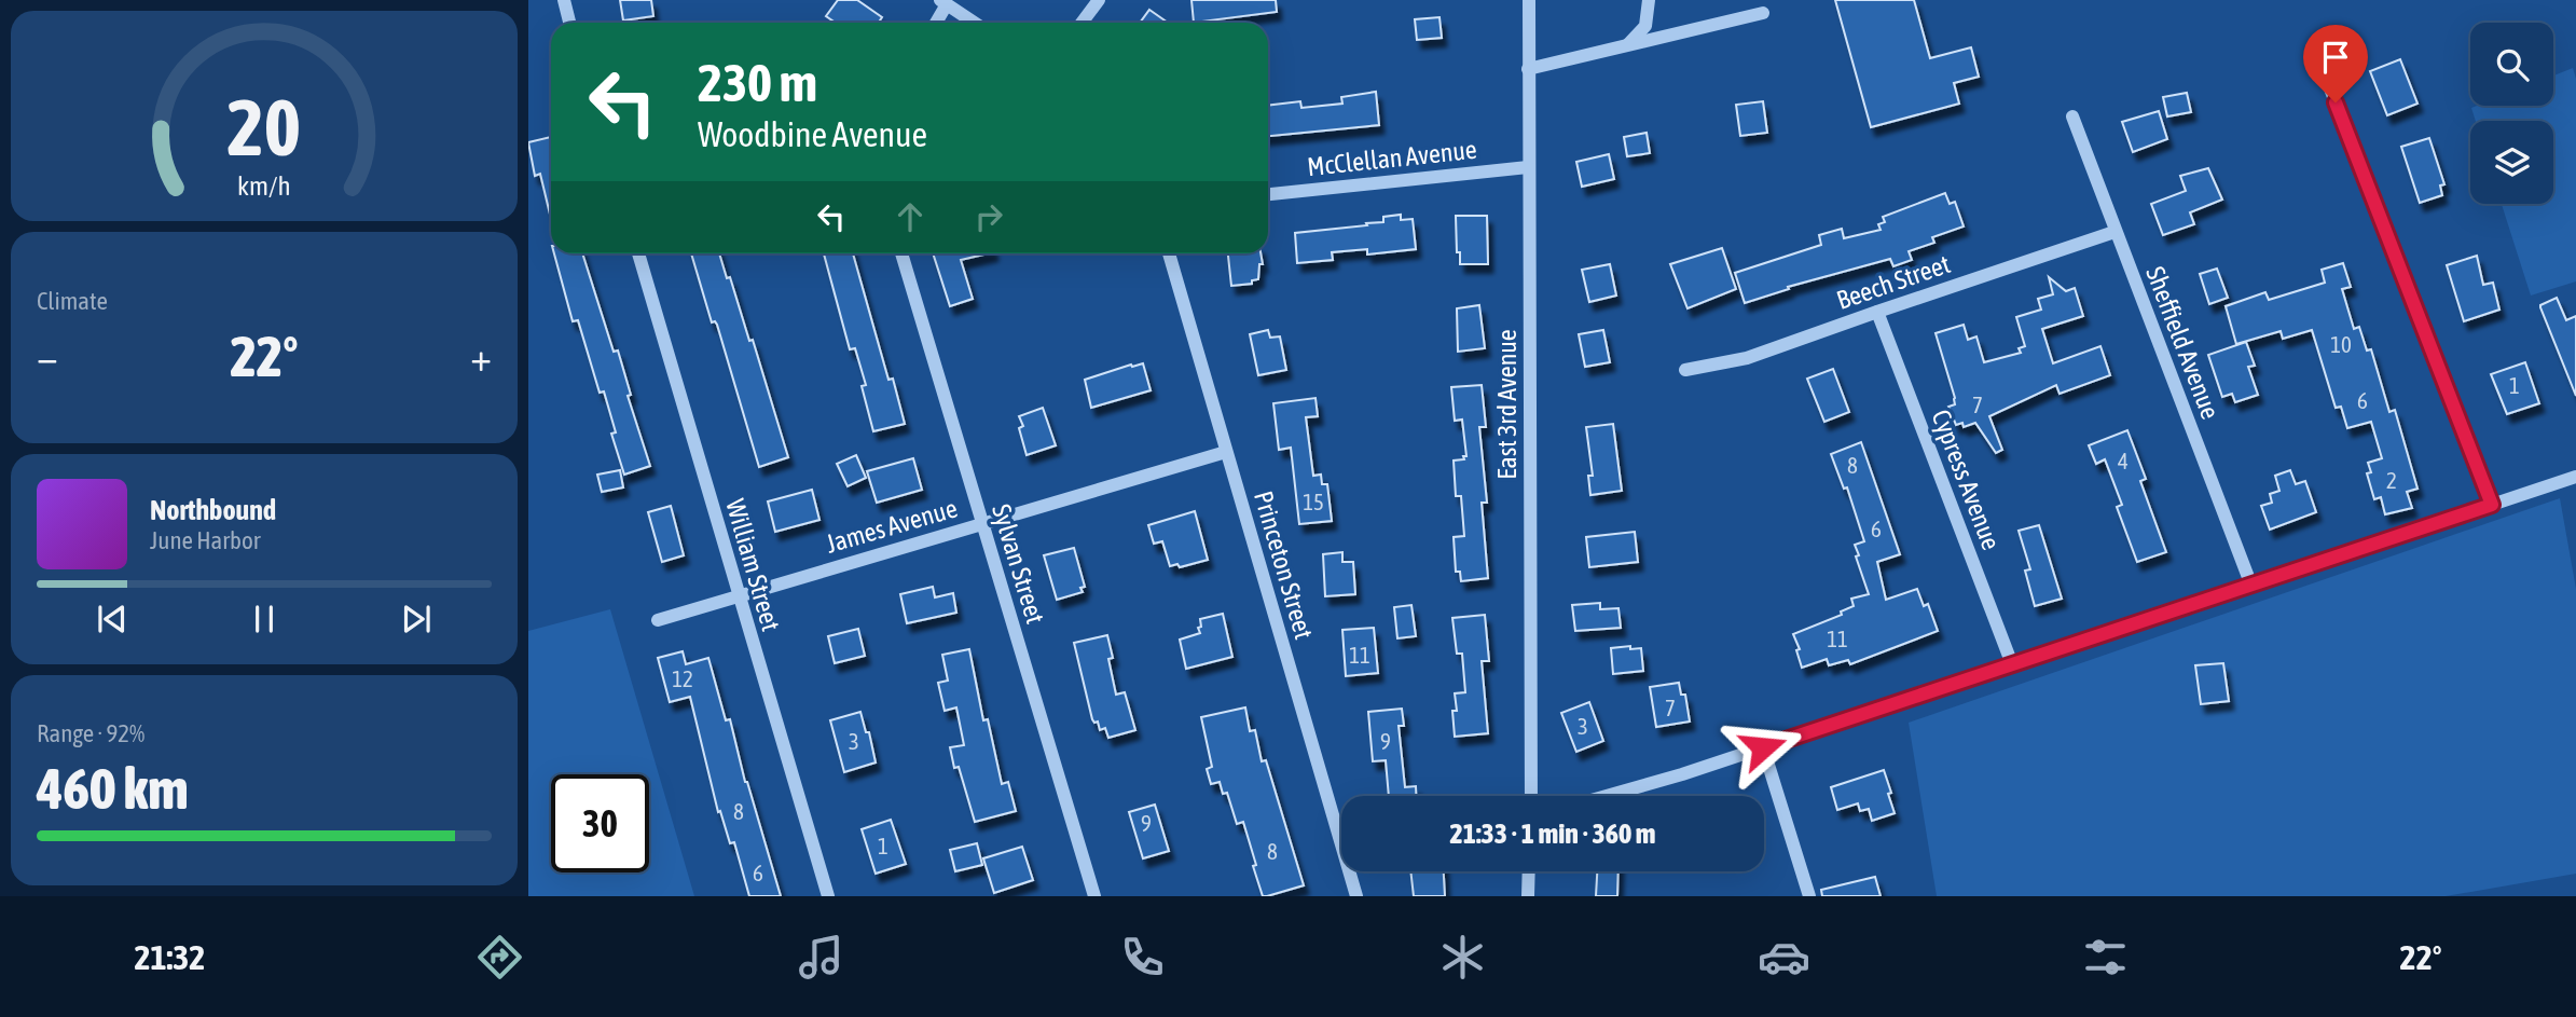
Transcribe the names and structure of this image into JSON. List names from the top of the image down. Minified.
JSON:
{"streets":{"street":["McClellan Avenue","Beech Street","Sheffield Avenue","East 3rd Avenue","Cypress Avenue","James Avenue","Sylvan Street","William Street","Princeton Street"]},"crossings":[["McClellan Avenue","East 3rd Avenue"],["Beech Street","Sheffield Avenue"],["Beech Street","Cypress Avenue"],["James Avenue","Sylvan Street"],["James Avenue","William Street"],["James Avenue","Princeton Street"]],"house_numbers":["10","1","6","7","4","8","2","15","6","11","11","12","7","3","3","9","8","9","1","8","6"],"page":{"turn":["230 m","Woodbine Avenue"],"tile":["Climate",["Range · 92%","460 km"]],"heat":["−","22°","+"],"song":["Northbound","June Harbor"],"limit":"30","trip":"21:33 · 1 min · 360 m","tabs":["21:32","22°"],"gauge":["20","km/h"]}}
